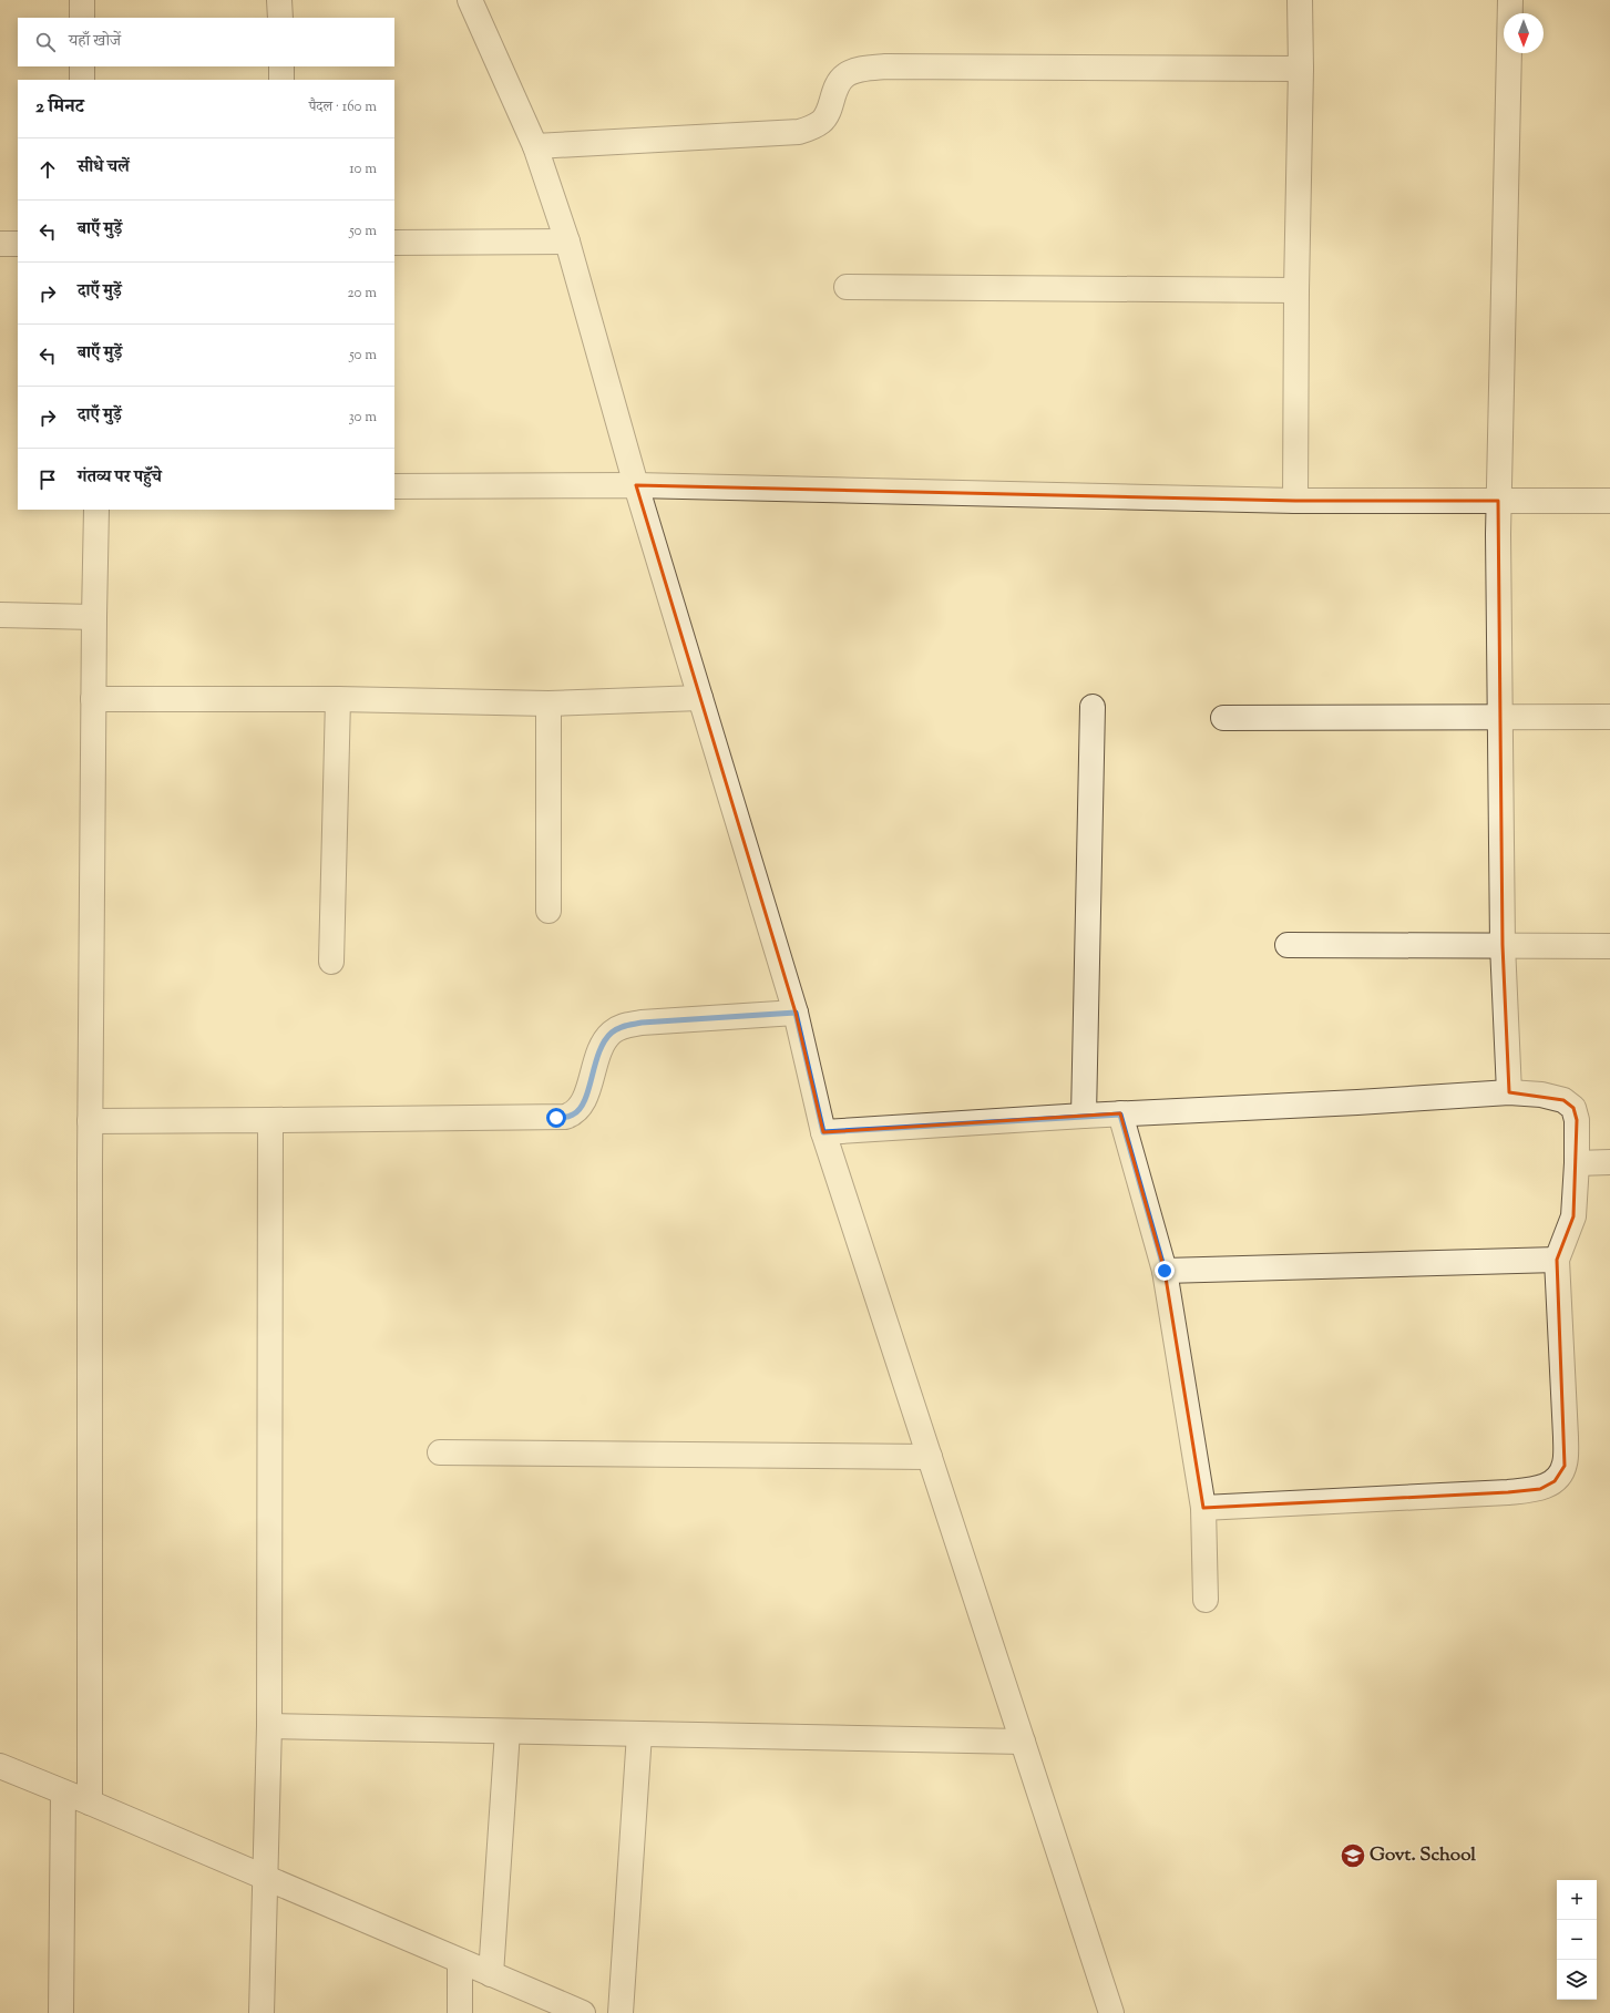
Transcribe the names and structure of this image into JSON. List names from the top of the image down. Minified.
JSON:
{"places":{"school or university":["Govt. School"]},"north":"bottom","page":{"search":"यहाँ खोजें","heading":["2 मिनट","पैदल · 160 m"],"list":[["सीधे चलें","10 m"],["बाएँ मुड़ें","50 m"],["दाएँ मुड़ें","20 m"],["बाएँ मुड़ें","50 m"],["दाएँ मुड़ें","30 m"],"गंतव्य पर पहुँचे"],"map_buttons":["+","−"]}}
